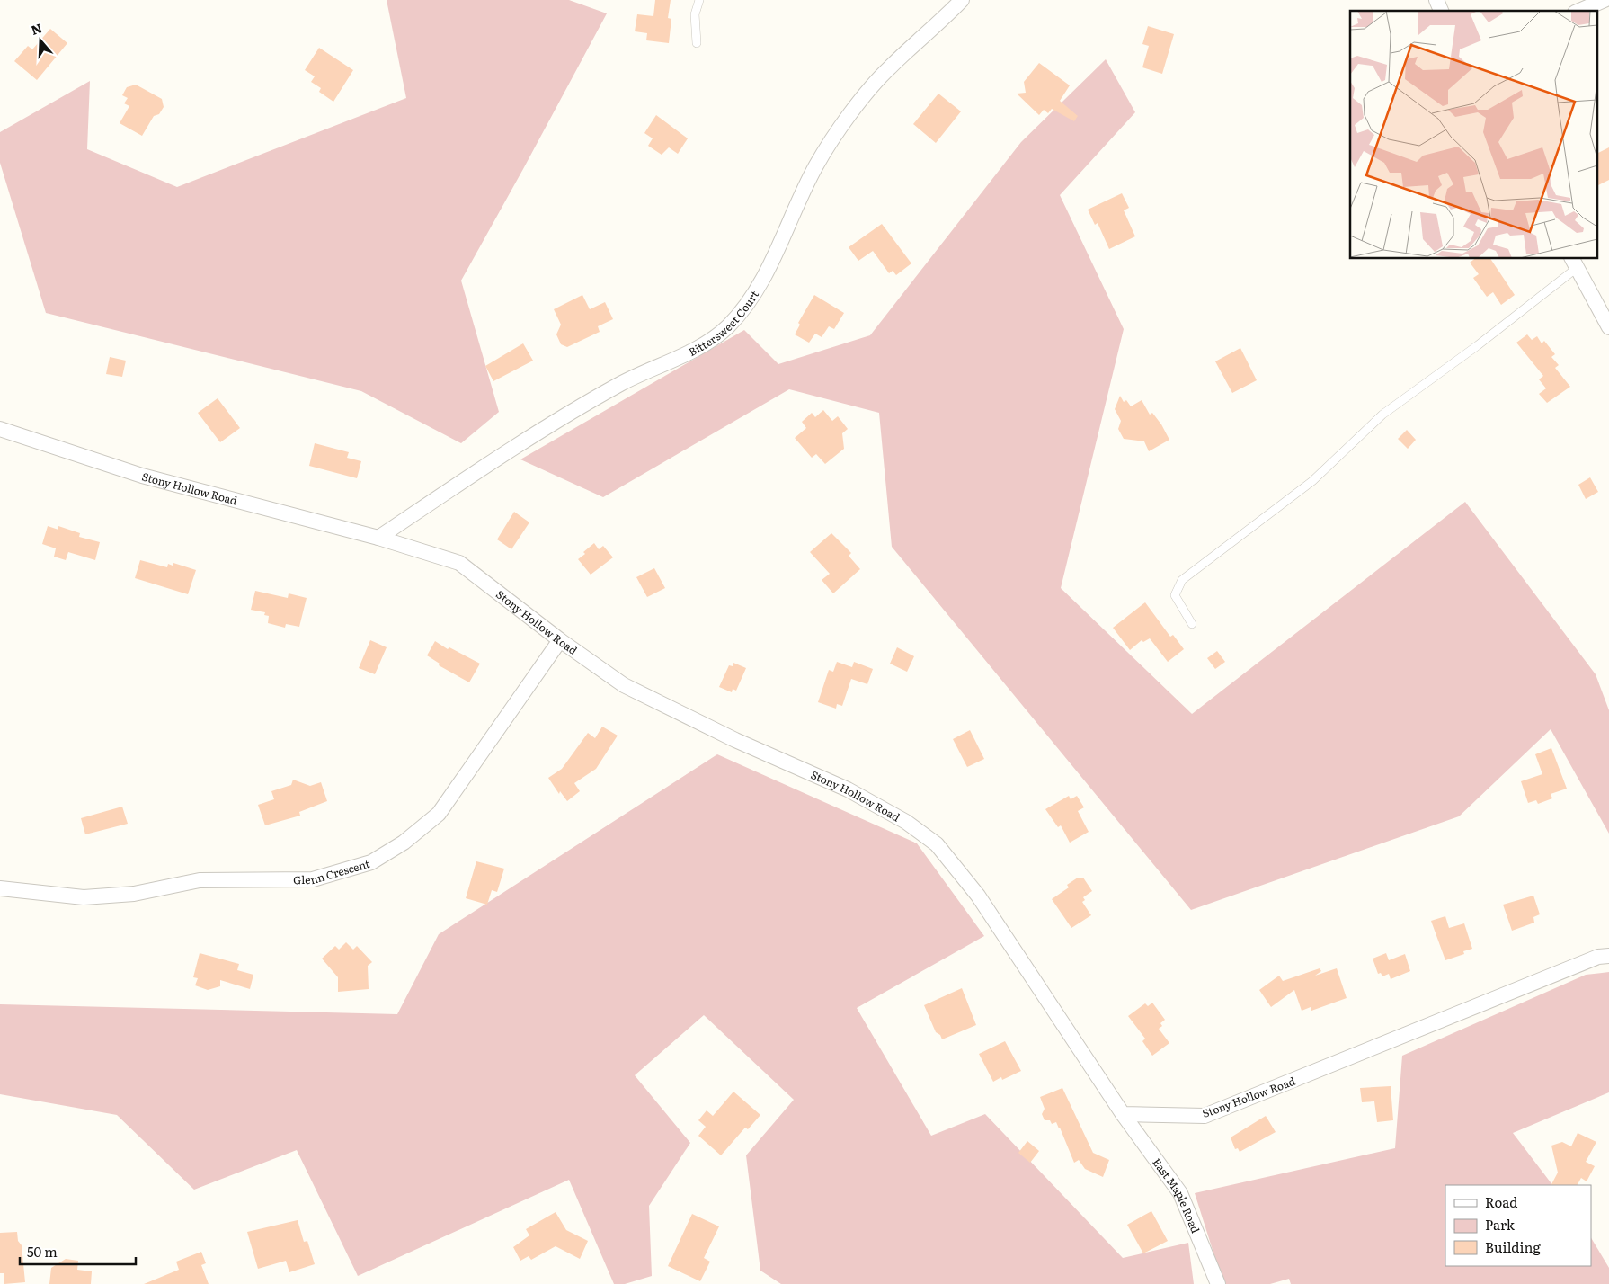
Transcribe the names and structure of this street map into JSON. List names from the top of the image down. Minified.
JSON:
{"streets":{"street":["Bittersweet Court","Stony Hollow Road","Glenn Crescent","East Maple Road"]},"crossings":[["Bittersweet Court","Stony Hollow Road"],["Stony Hollow Road","Glenn Crescent"],["Stony Hollow Road","East Maple Road"]],"legend":["Road","Park","Building"],"scale_bar":"50 m","north":"top"}
